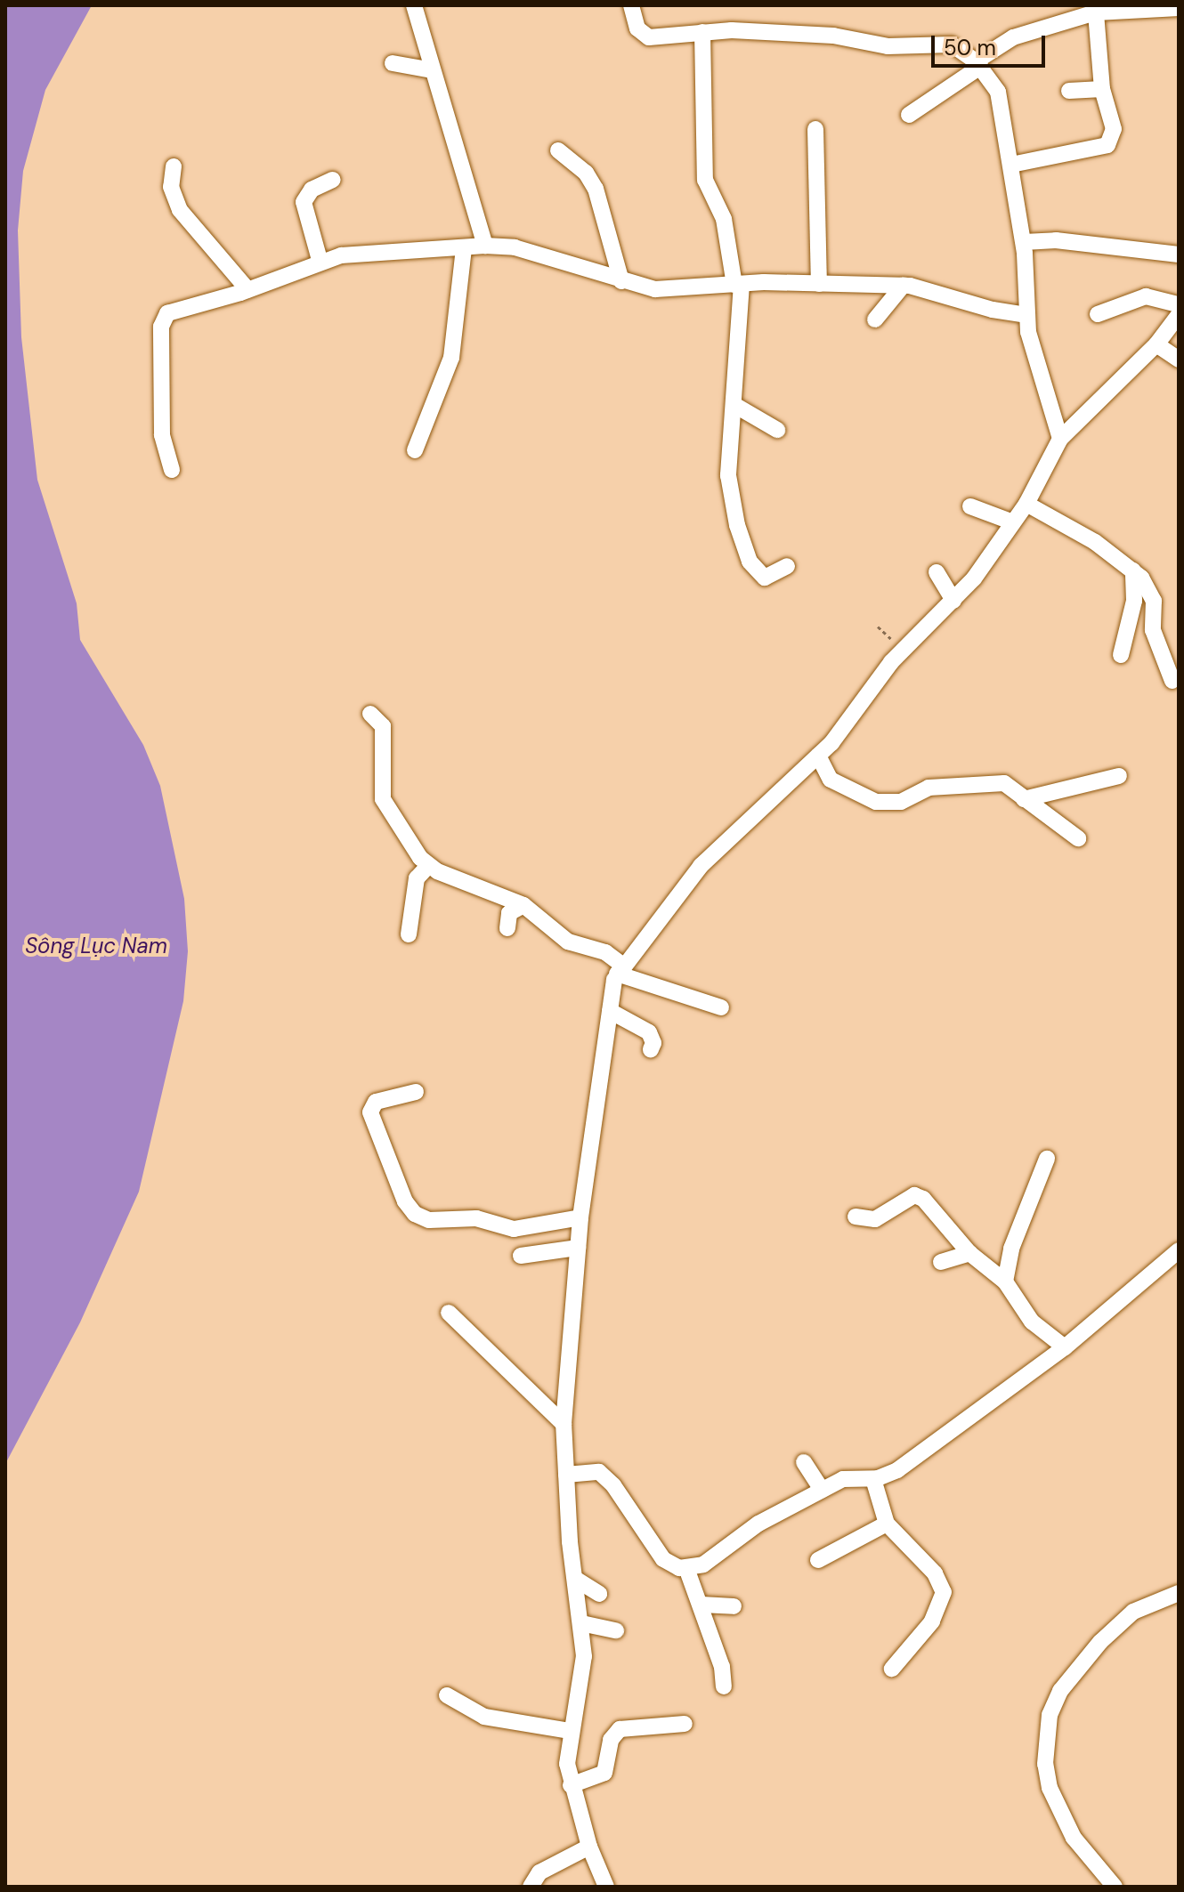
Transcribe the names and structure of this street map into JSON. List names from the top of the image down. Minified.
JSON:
{"water":["Sông Lục Nam"],"scale_bar":"50 m"}
